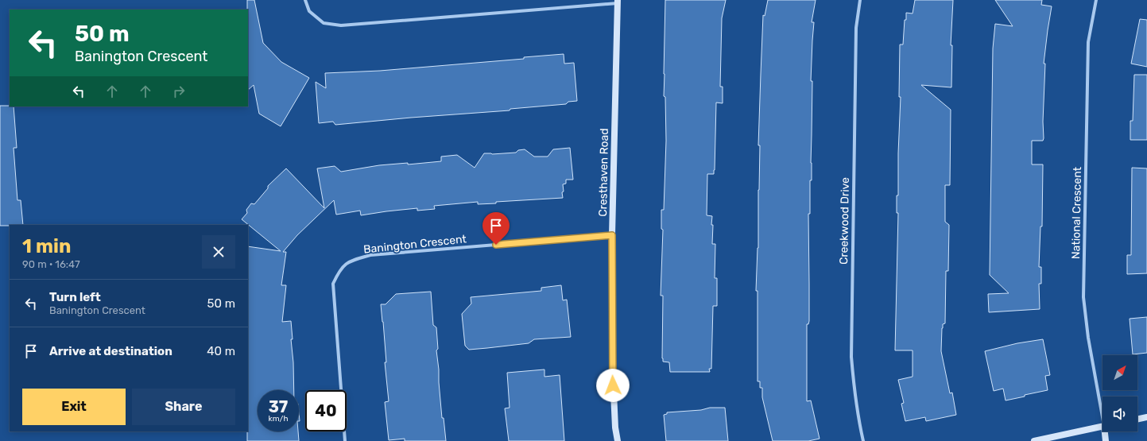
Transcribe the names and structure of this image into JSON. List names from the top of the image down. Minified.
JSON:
{"streets":{"street":["Cresthaven Road","National Crescent","Creekwood Drive","Banington Crescent"]},"crossings":[["Cresthaven Road","Banington Crescent"]],"north":"top right","page":{"turn":["50 m","Banington Crescent"],"heading":["1 min","90 m · 16:47"],"list":[{"name":"Turn left","note":"Banington Crescent","value":"50 m"},{"name":"Arrive at destination","value":"40 m"}],"buttons":["Exit","Share"],"speed":"37 km/h","limit":"40"}}
